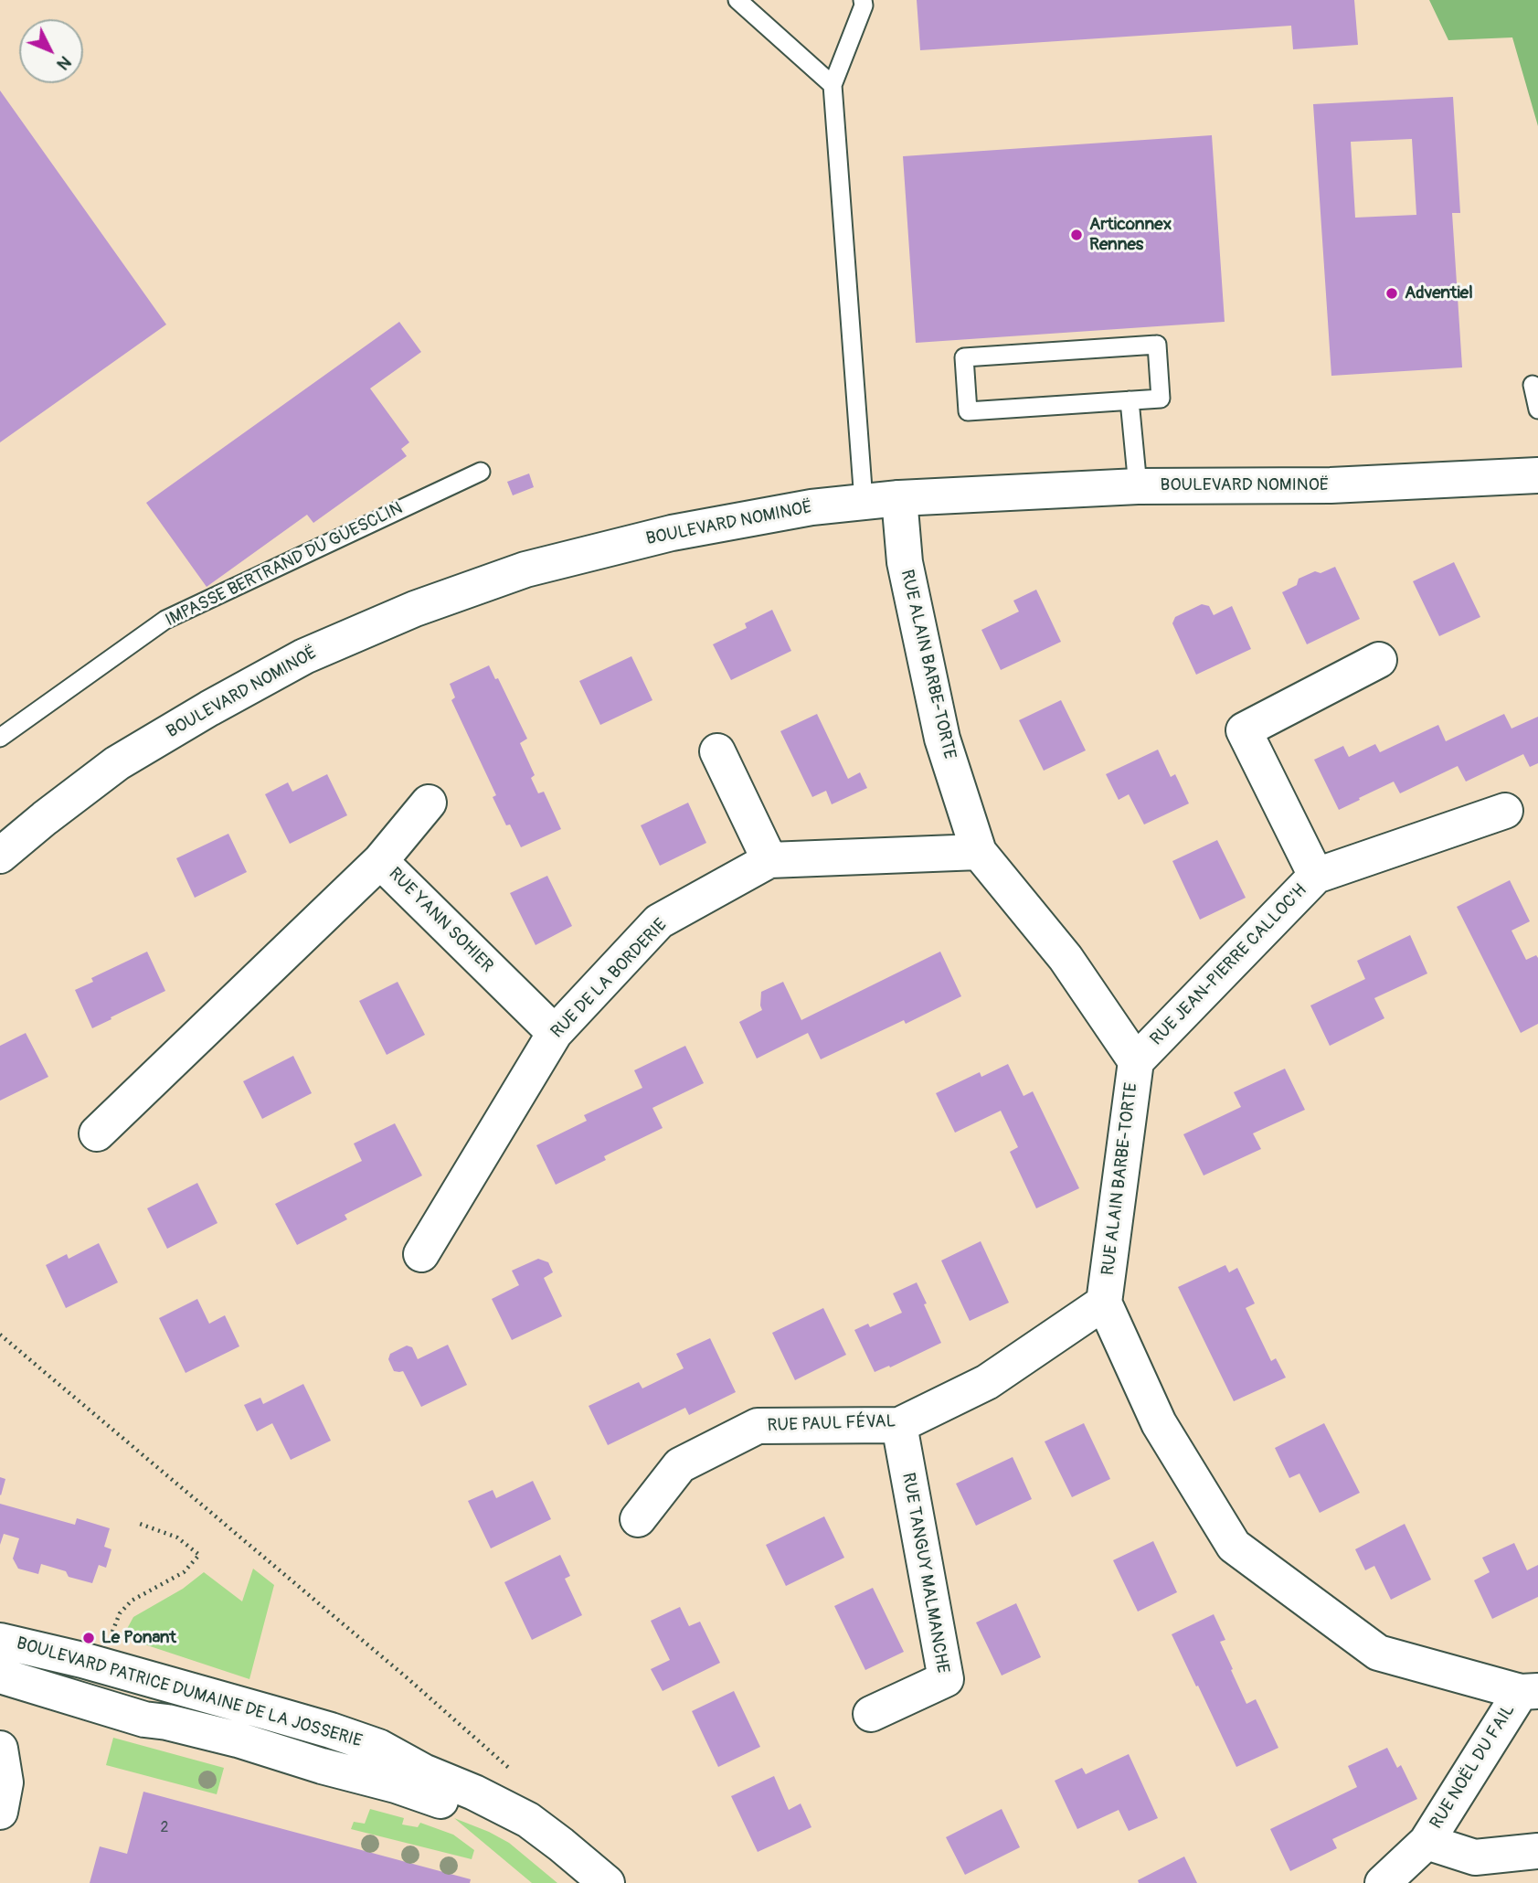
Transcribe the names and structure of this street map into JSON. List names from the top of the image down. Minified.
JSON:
{"streets":{"street":["BOULEVARD NOMINOË","RUE ALAIN BARBE-TORTE","RUE YANN SOHIER","RUE JEAN-PIERRE CALLOC'H","RUE DE LA BORDERIE","RUE PAUL FÉVAL","RUE TANGUY MALMANCHE","BOULEVARD PATRICE DUMAINE DE LA JOSSERIE","RUE NOËL DU FAIL"],"lane":["IMPASSE BERTRAND DU GUESCLIN"]},"crossings":[["BOULEVARD NOMINOË","RUE ALAIN BARBE-TORTE"],["RUE ALAIN BARBE-TORTE","RUE JEAN-PIERRE CALLOC'H"],["RUE ALAIN BARBE-TORTE","RUE DE LA BORDERIE"],["RUE ALAIN BARBE-TORTE","RUE PAUL FÉVAL"],["RUE YANN SOHIER","RUE DE LA BORDERIE"],["RUE PAUL FÉVAL","RUE TANGUY MALMANCHE"]],"places":["Articonnex Rennes","Adventiel","Le Ponant"],"house_numbers":["2"],"north":"bottom right"}
